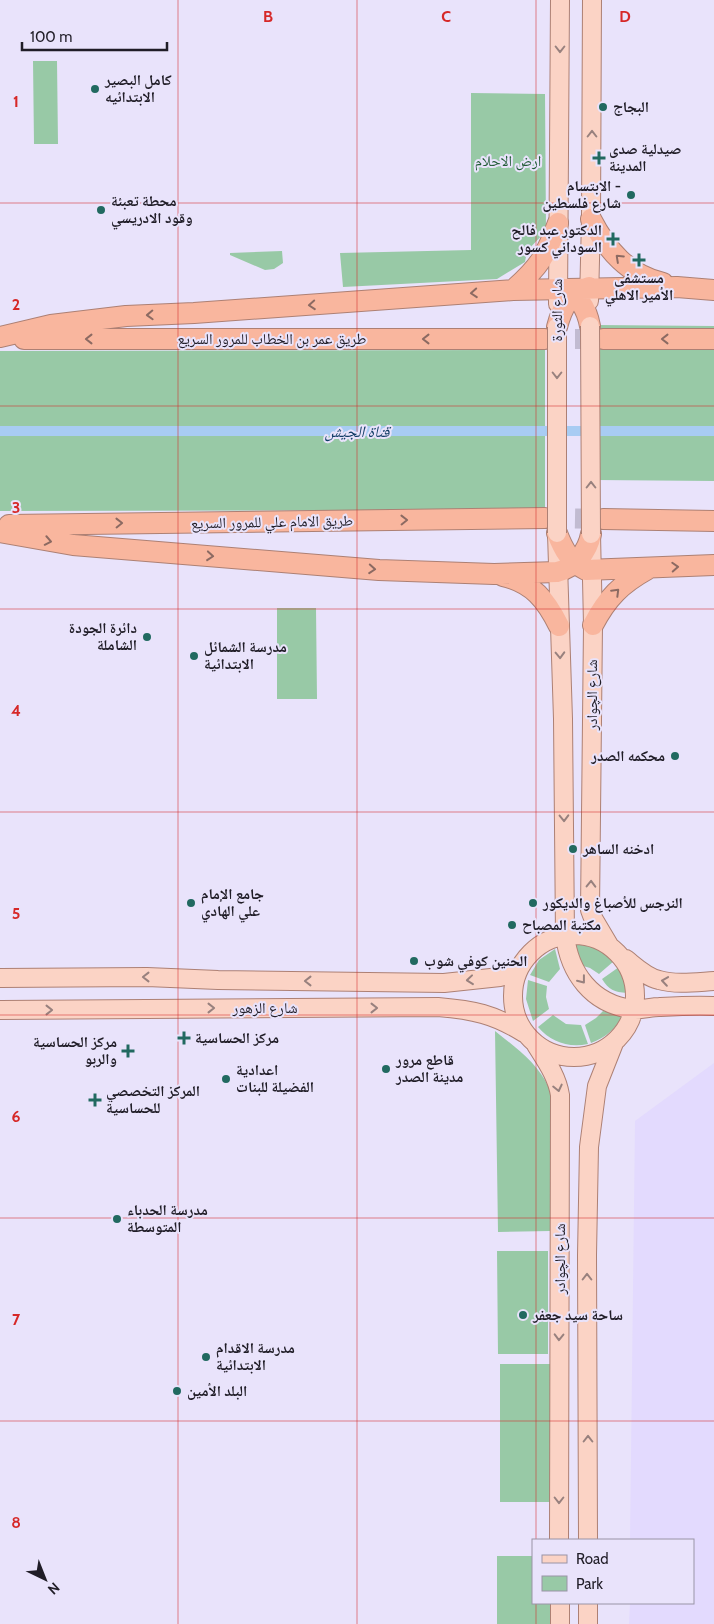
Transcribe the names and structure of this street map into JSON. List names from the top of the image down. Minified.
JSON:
{"streets":{"highway":["طريق عمر بن الخطاب للمرور السريع","طريق الامام علي للمرور السريع"],"main road":["شارع الثورة","شارع الچوادر","شارع الزهور"]},"crossings":[["شارع الثورة","طريق عمر بن الخطاب للمرور السريع"],["شارع الثورة","طريق الامام علي للمرور السريع"],["شارع الچوادر","شارع الزهور"]],"water":["قناة الجيش"],"parks":["ارض الاحلام"],"places":{"other":["كامل البصير الابتدائيه","البجاج","الابتسام - شارع فلسطين","محطة تعبئة وقود الادريسي","دائرة الجودة الشاملة","مدرسة الشمائل الابتدائية","محكمه الصدر","ادخنه الساهر","جامع الإمام علي الهادي","النرجس للأصباغ والديكور","مكتبة المصباح","الحنين كوفي شوب","قاطع مرور مدينة الصدر","اعدادية الفضيلة للبنات","مدرسة الحدباء المتوسطة","ساحة سيد جعفر","مدرسة الاقدام الابتدائية","البلد الأمين"],"health":["صيدلية صدى المدينة","الدكتور عبد فالح السوداني كسور","مستشفى الأمير الاهلي","مركز الحساسية","مركز الحساسية والربو","المركز التخصصي للحساسية"]},"legend":["Road","Park"],"scale_bar":"100 m","north":"bottom right","grid":{"columns":["B","C","D"],"rows":["1","2","3","4","5","6","7","8"]}}
